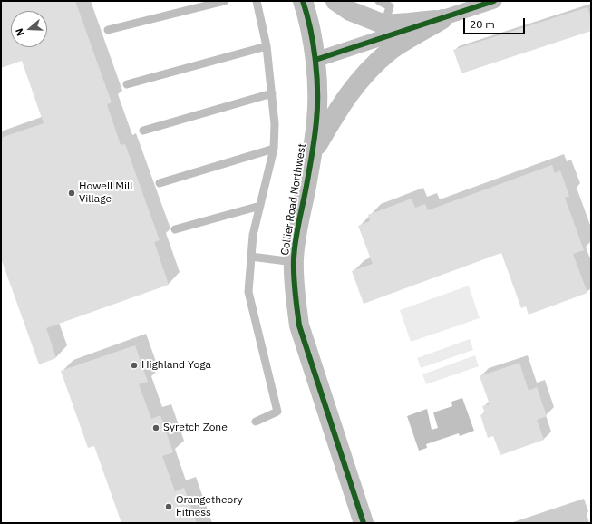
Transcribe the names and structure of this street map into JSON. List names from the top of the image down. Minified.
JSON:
{"streets":{"street":["Collier Road Northwest"]},"places":["Howell Mill Village","Highland Yoga","Syretch Zone","Orangetheory Fitness"],"scale_bar":"20 m","north":"left"}
